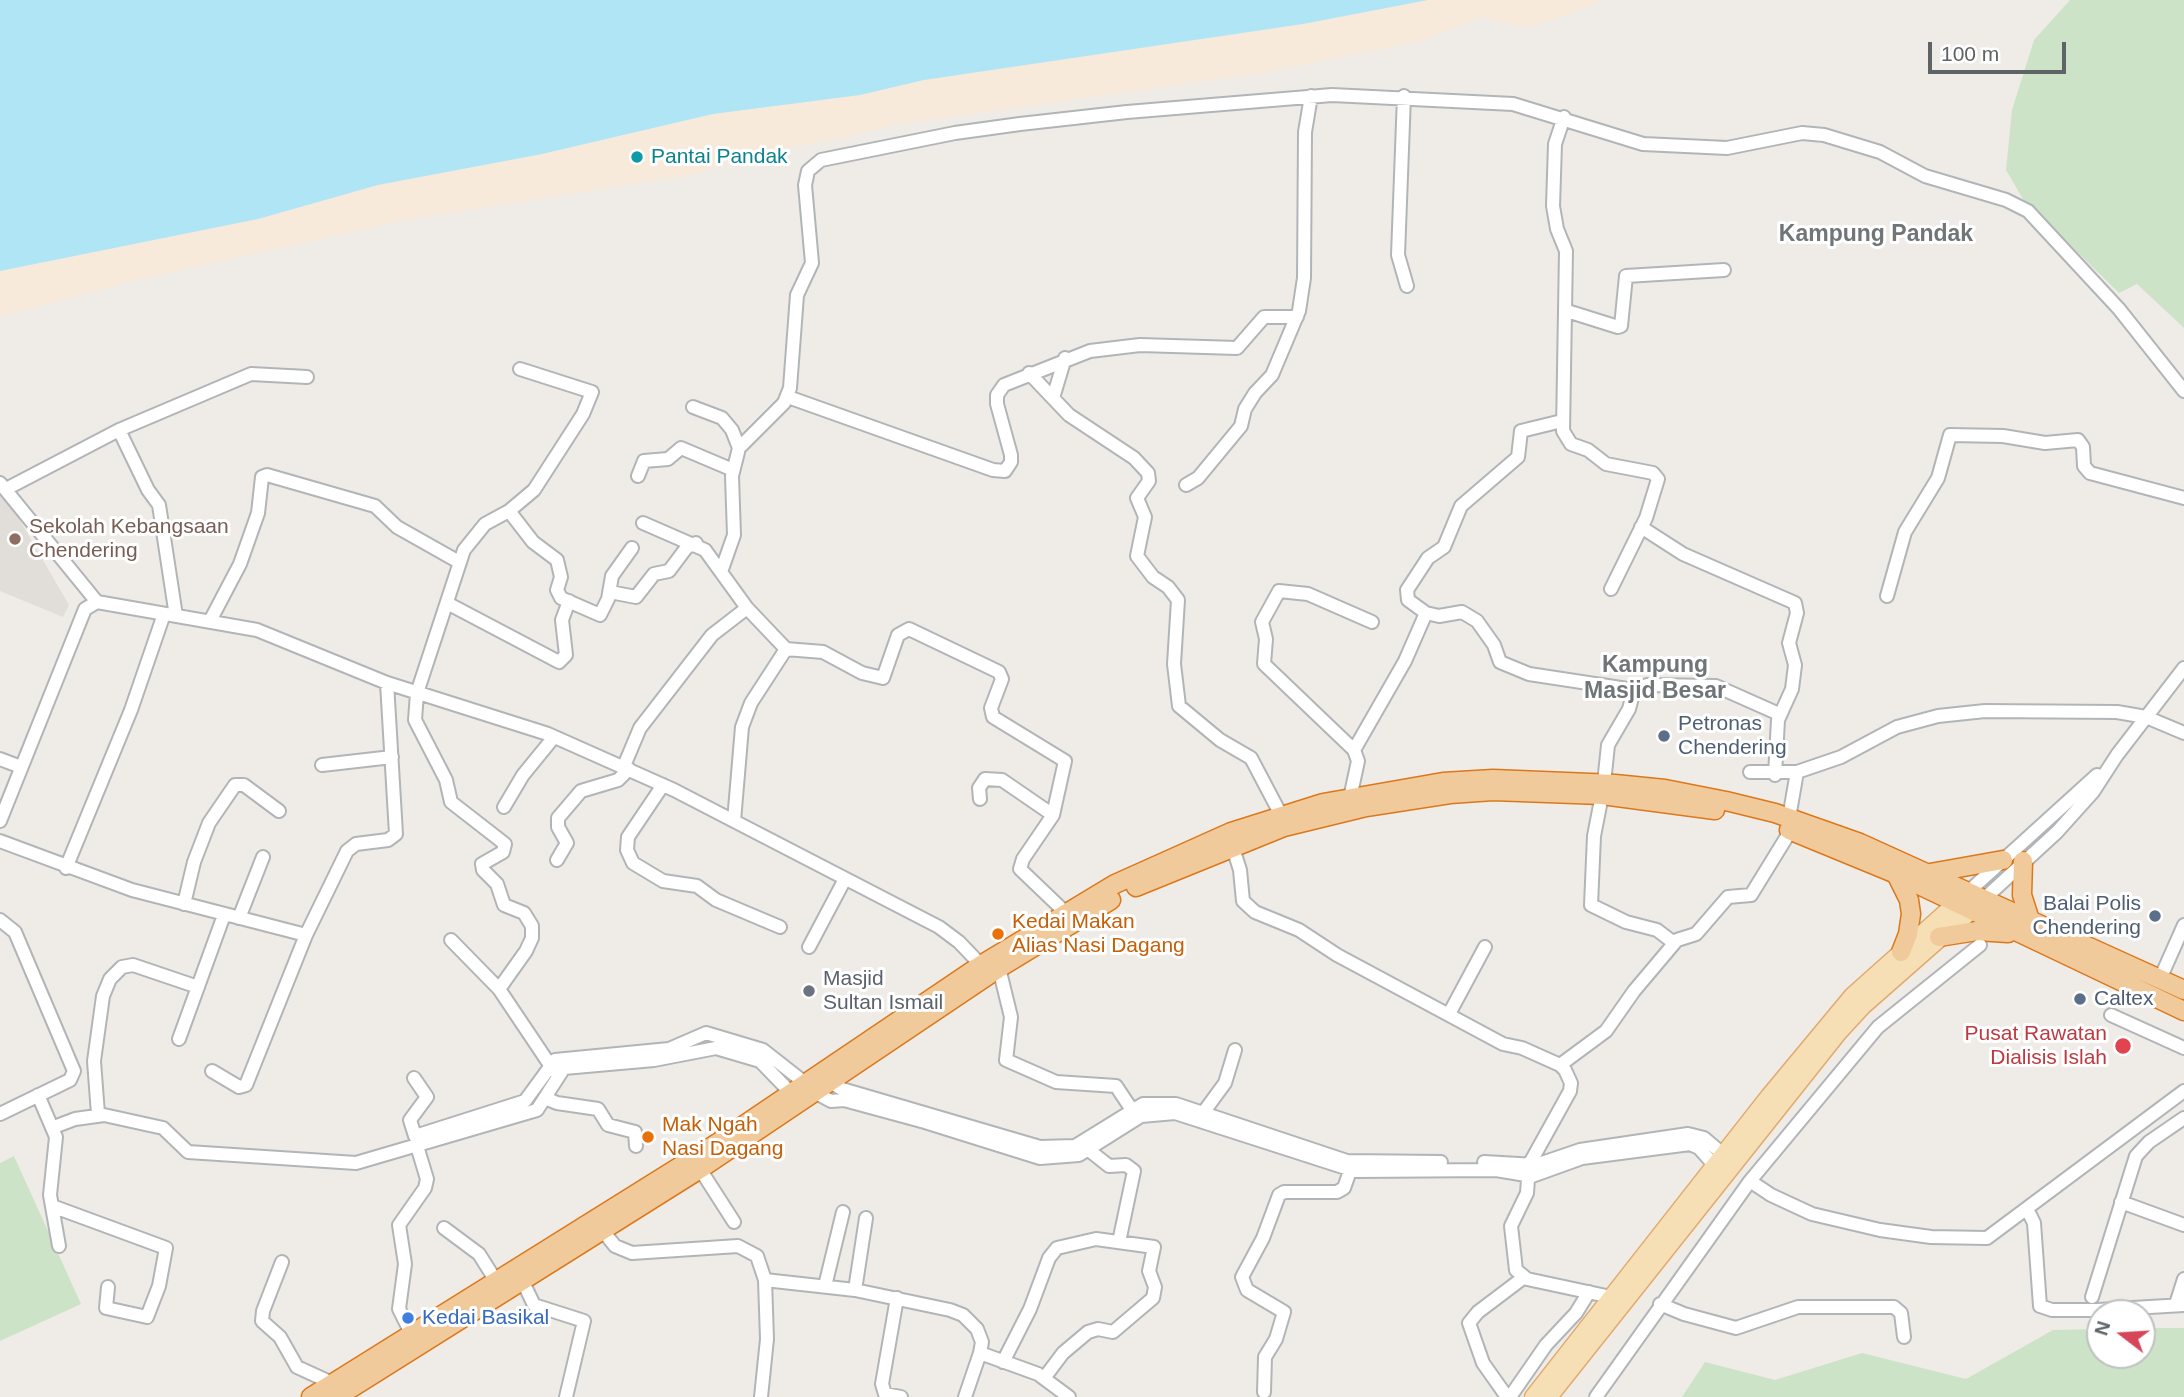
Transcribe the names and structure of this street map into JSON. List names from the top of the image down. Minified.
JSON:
{"districts":["Kampung Pandak","Kampung Masjid Besar"],"places":["Pantai Pandak","Sekolah Kebangsaan Chendering","Petronas Chendering","Balai Polis Chendering","Kedai Makan Alias Nasi Dagang","Masjid Sultan Ismail","Caltex","Pusat Rawatan Dialisis Islah","Mak Ngah Nasi Dagang","Kedai Basikal"],"scale_bar":"100 m","north":"left"}
